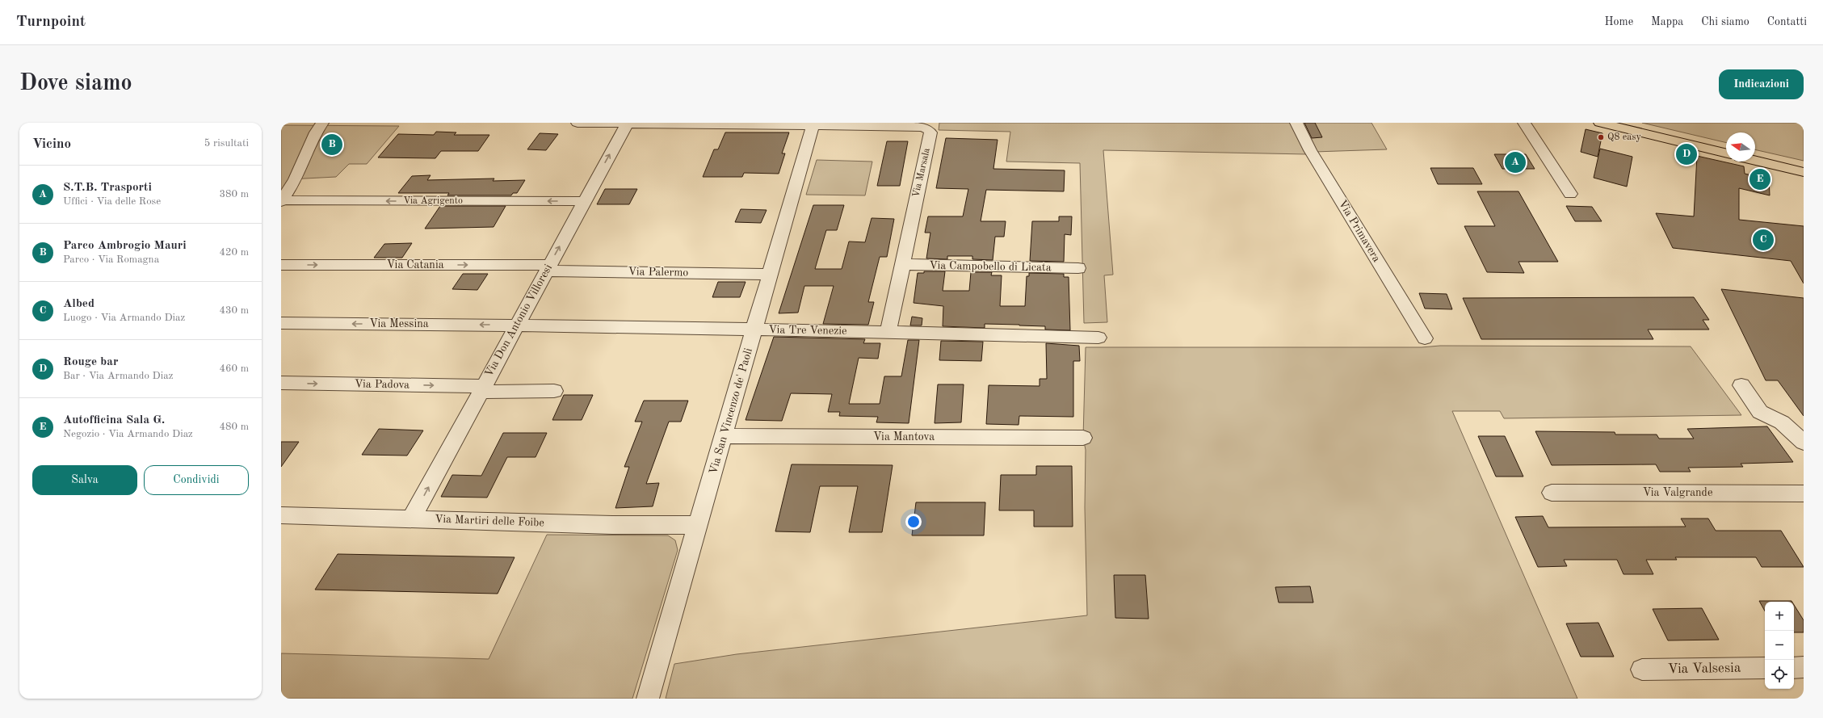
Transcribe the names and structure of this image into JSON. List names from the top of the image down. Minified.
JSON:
{"streets":{"street":["Via Marsala","Via Agrigento","Via Primavera","Via Catania","Via Campobello di Licata","Via Palermo","Via Don Antonio Villoresi","Via Messina","Via Tre Venezie","Via Padova","Via San Vincenzo de' Paoli","Via Mantova","Via Valgrande","Via Martiri delle Foibe","Via Valsesia"]},"crossings":[["Via Marsala","Via Campobello di Licata"],["Via Marsala","Via Tre Venezie"],["Via Marsala","Via San Vincenzo de' Paoli"],["Via Agrigento","Via Don Antonio Villoresi"],["Via Catania","Via Palermo"],["Via Catania","Via Don Antonio Villoresi"],["Via Palermo","Via Don Antonio Villoresi"],["Via Palermo","Via San Vincenzo de' Paoli"],["Via Don Antonio Villoresi","Via Messina"],["Via Don Antonio Villoresi","Via Tre Venezie"],["Via Don Antonio Villoresi","Via Padova"],["Via Don Antonio Villoresi","Via Martiri delle Foibe"],["Via Messina","Via Tre Venezie"],["Via Tre Venezie","Via San Vincenzo de' Paoli"],["Via San Vincenzo de' Paoli","Via Mantova"],["Via San Vincenzo de' Paoli","Via Martiri delle Foibe"]],"one_way":["Via Agrigento","Via Catania","Via Don Antonio Villoresi","Via Messina","Via Padova"],"places":["Q8 easy"],"north":"left","page":{"header":"Turnpoint","nav":["Home","Mappa","Chi siamo","Contatti"],"buttons":["Indicazioni",["Salva","Condividi"]],"title":"Dove siamo","heading":["Vicino","5 risultati"],"pins":["B","D","A","E","C"],"list":[{"mark":"A","name":"S.T.B. Trasporti","note":"Uffici · Via delle Rose","value":"380 m"},{"mark":"B","name":"Parco Ambrogio Mauri","note":"Parco · Via Romagna","value":"420 m"},{"mark":"C","name":"Albed","note":"Luogo · Via Armando Diaz","value":"430 m"},{"mark":"D","name":"Rouge bar","note":"Bar · Via Armando Diaz","value":"460 m"},{"mark":"E","name":"Autofficina Sala G.","note":"Negozio · Via Armando Diaz","value":"480 m"}],"map_buttons":["+","−"]}}
